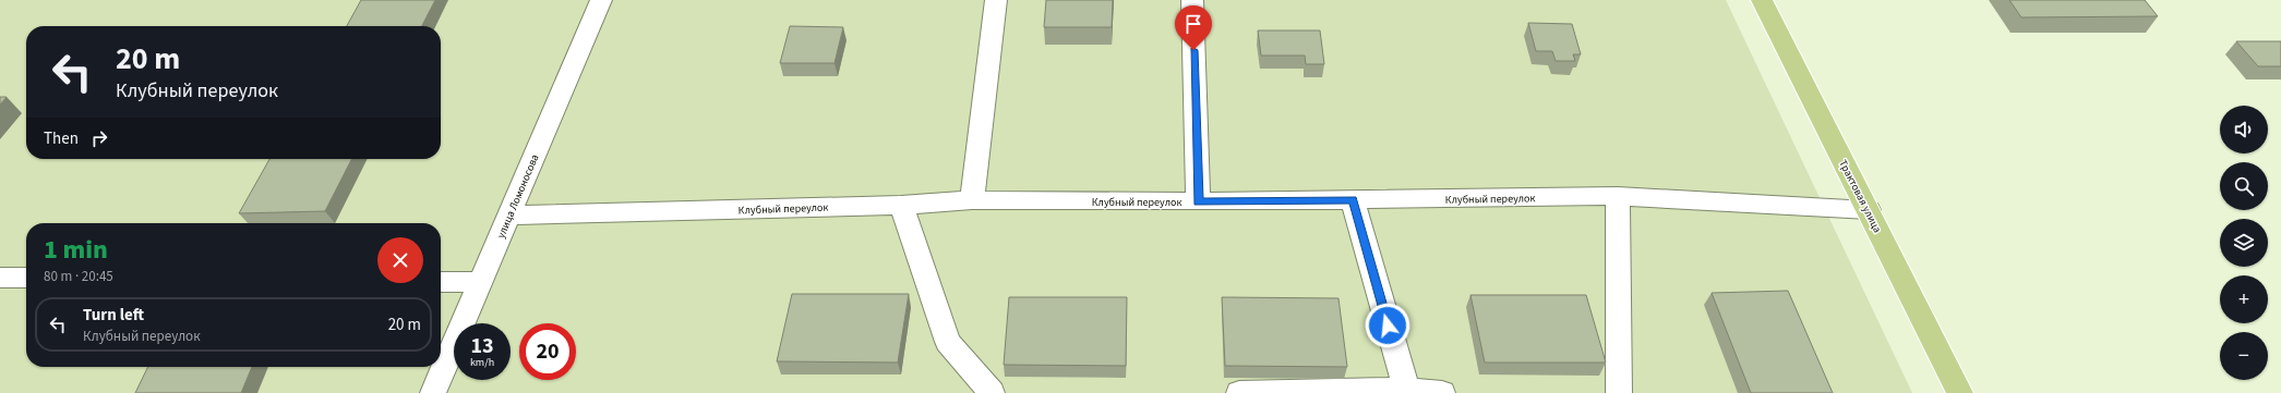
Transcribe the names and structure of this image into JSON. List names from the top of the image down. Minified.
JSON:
{"streets":{"main road":["Трактовая улица"],"street":["улица Ломоносова","Клубный переулок"]},"crossings":[["улица Ломоносова","Клубный переулок"],["Трактовая улица","Клубный переулок"]],"page":{"turn":["20 m","Клубный переулок"],"map_buttons":["+","−"],"then":"Then","heading":["1 min","80 m · 20:45"],"list":[{"name":"Turn left","note":"Клубный переулок","value":"20 m"}],"speed":"13 km/h","limit":"20"}}
